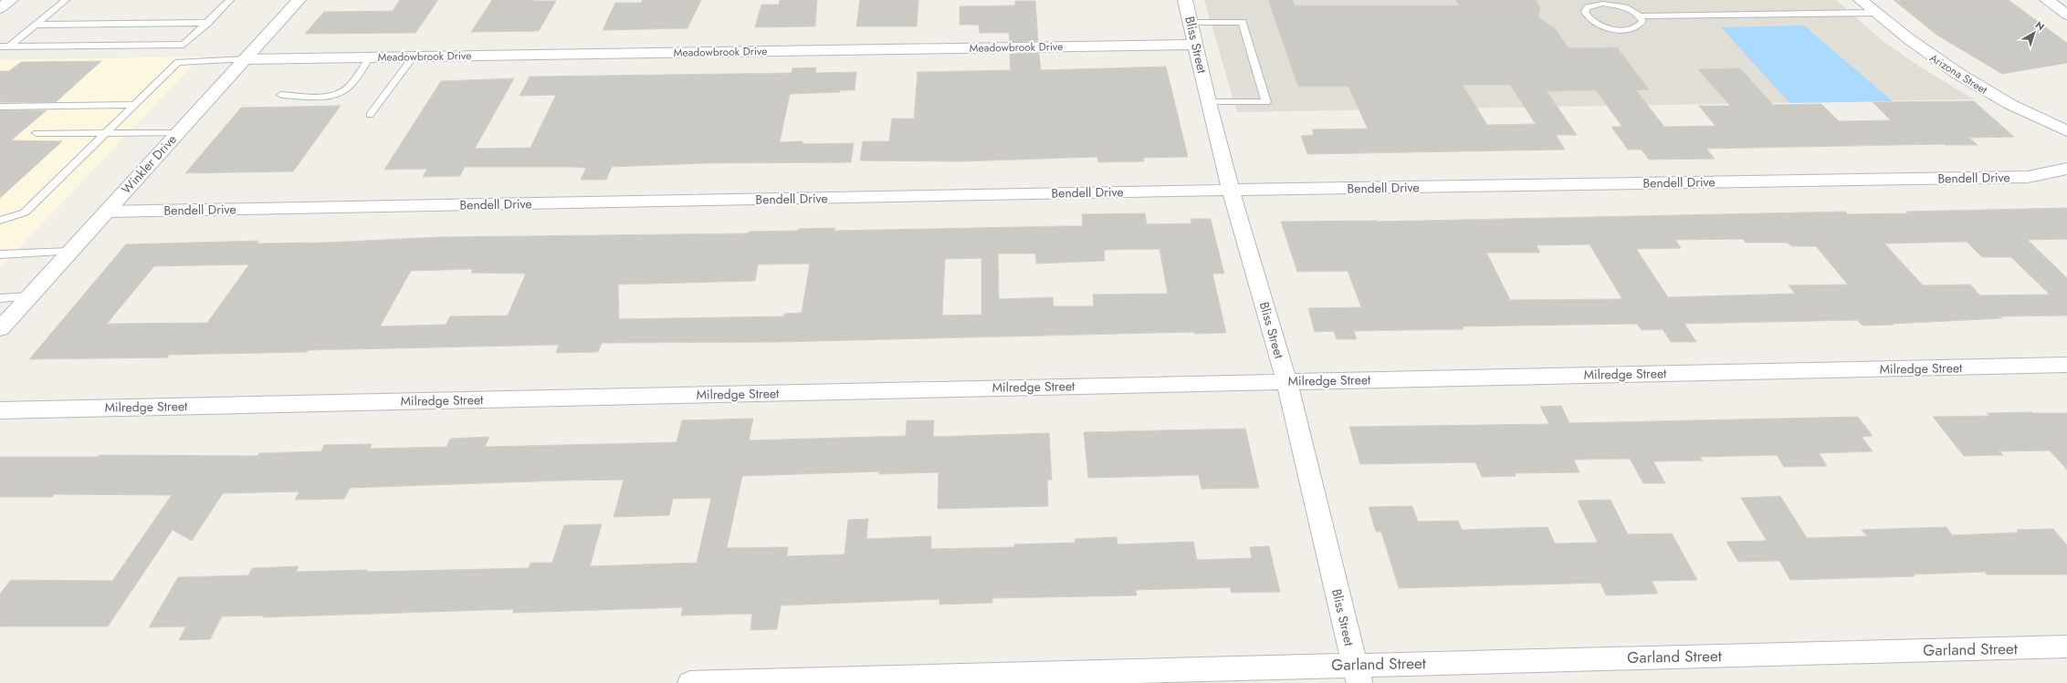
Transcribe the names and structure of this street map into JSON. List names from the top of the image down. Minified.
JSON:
{"streets":{"street":["Bliss Street","Meadowbrook Drive","Arizona Street","Winkler Drive","Bendell Drive","Milredge Street","Garland Street"]},"crossings":[["Bliss Street","Meadowbrook Drive"],["Bliss Street","Bendell Drive"],["Bliss Street","Milredge Street"],["Bliss Street","Garland Street"],["Meadowbrook Drive","Winkler Drive"],["Winkler Drive","Bendell Drive"]],"north":"top right"}
